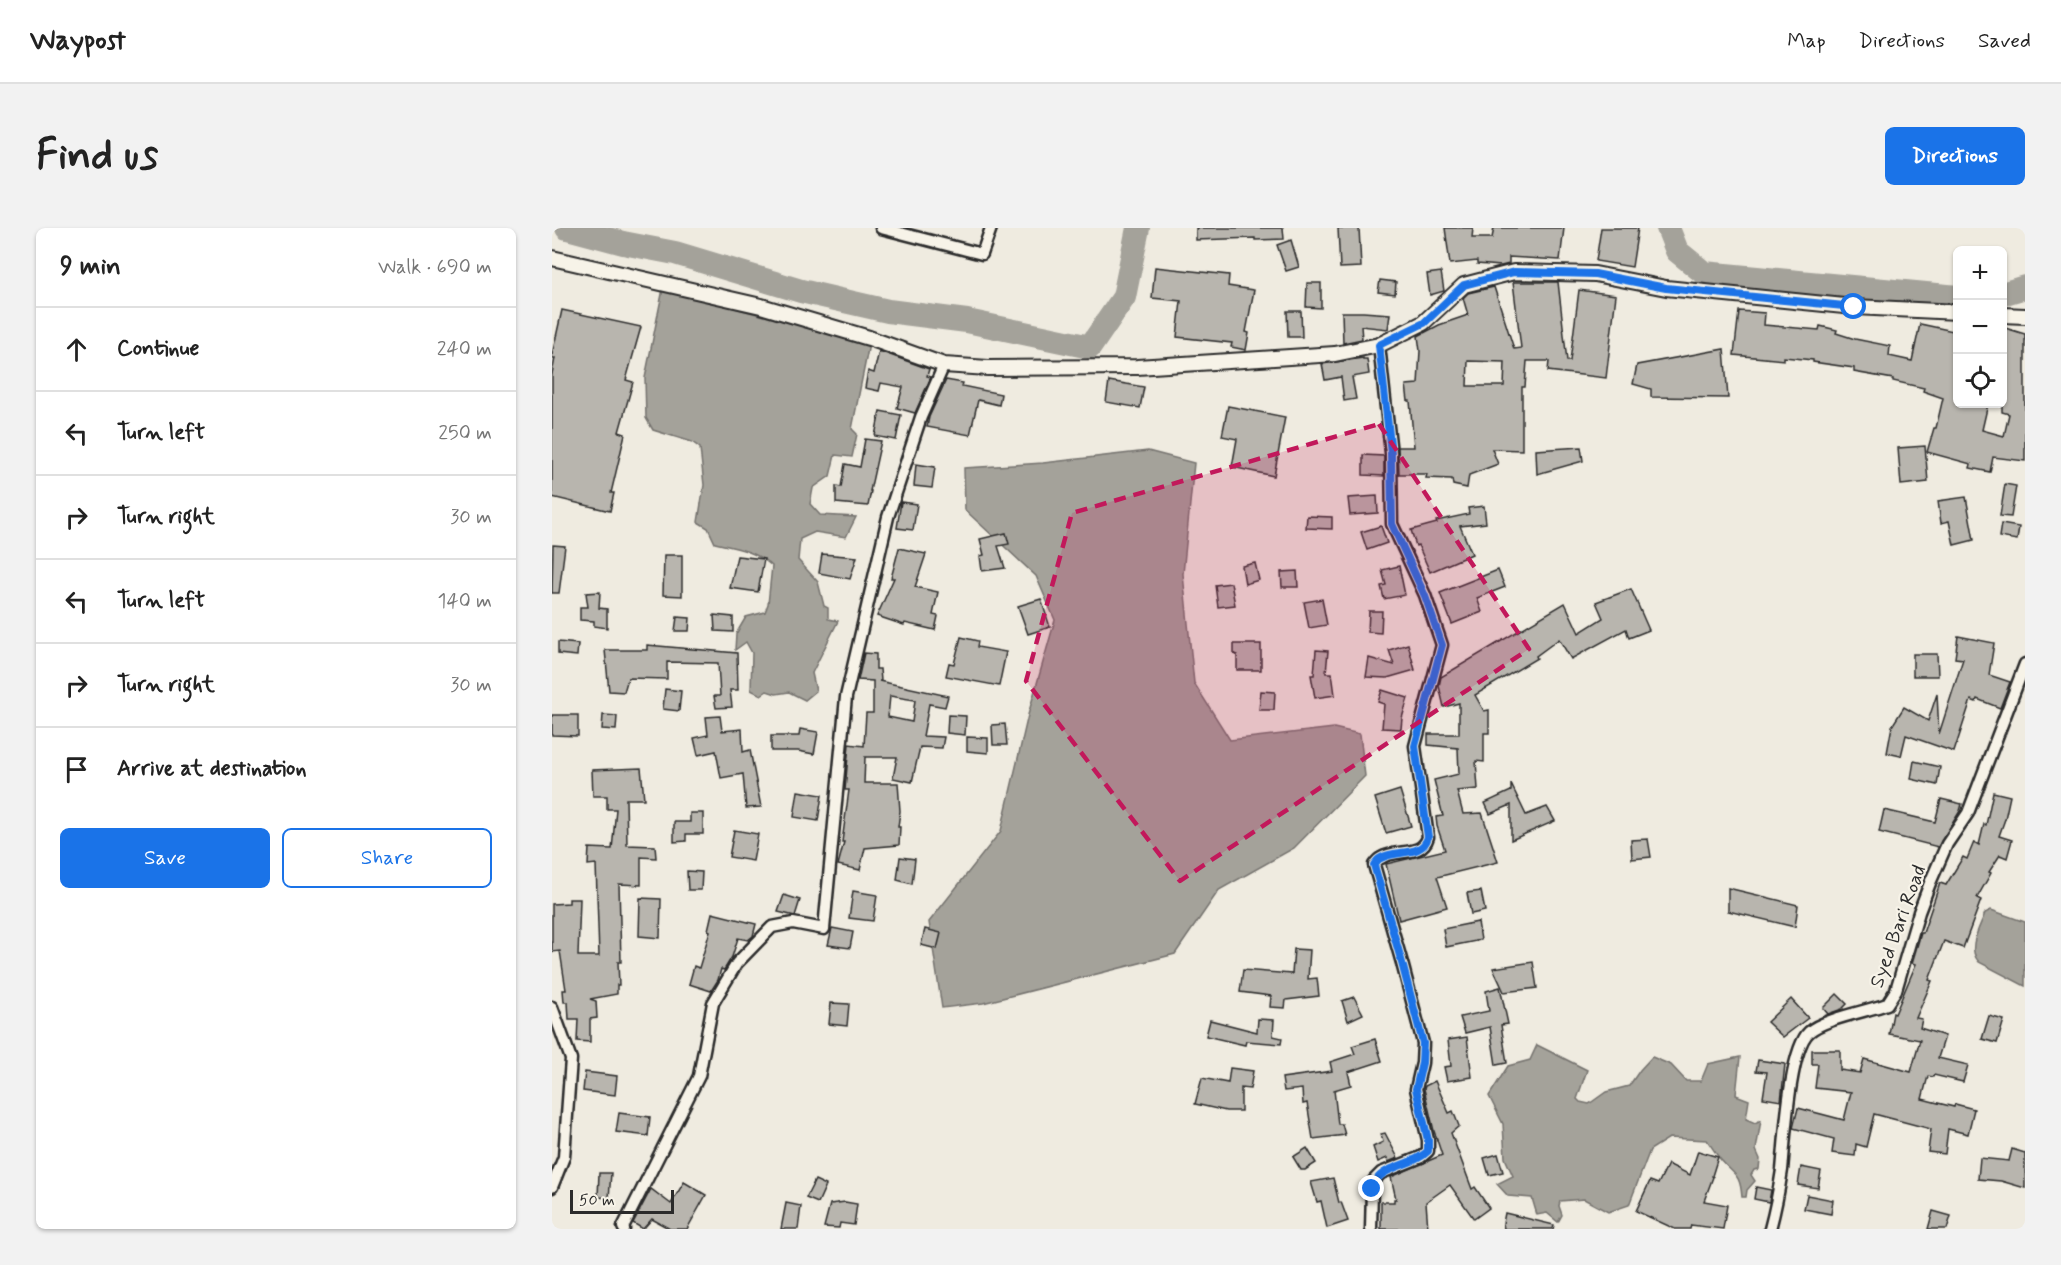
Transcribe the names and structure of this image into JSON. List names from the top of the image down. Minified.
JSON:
{"streets":{"street":["Syed Bari Road"]},"scale_bar":"50 m","page":{"header":"Waypost","nav":["Map","Directions","Saved"],"buttons":["Directions",["Save","Share"]],"title":"Find us","heading":["9 min","Walk · 690 m"],"map_buttons":["+","−"],"list":[["Continue","240 m"],["Turn left","250 m"],["Turn right","30 m"],["Turn left","140 m"],["Turn right","30 m"],"Arrive at destination"],"scale":"50 m"}}
